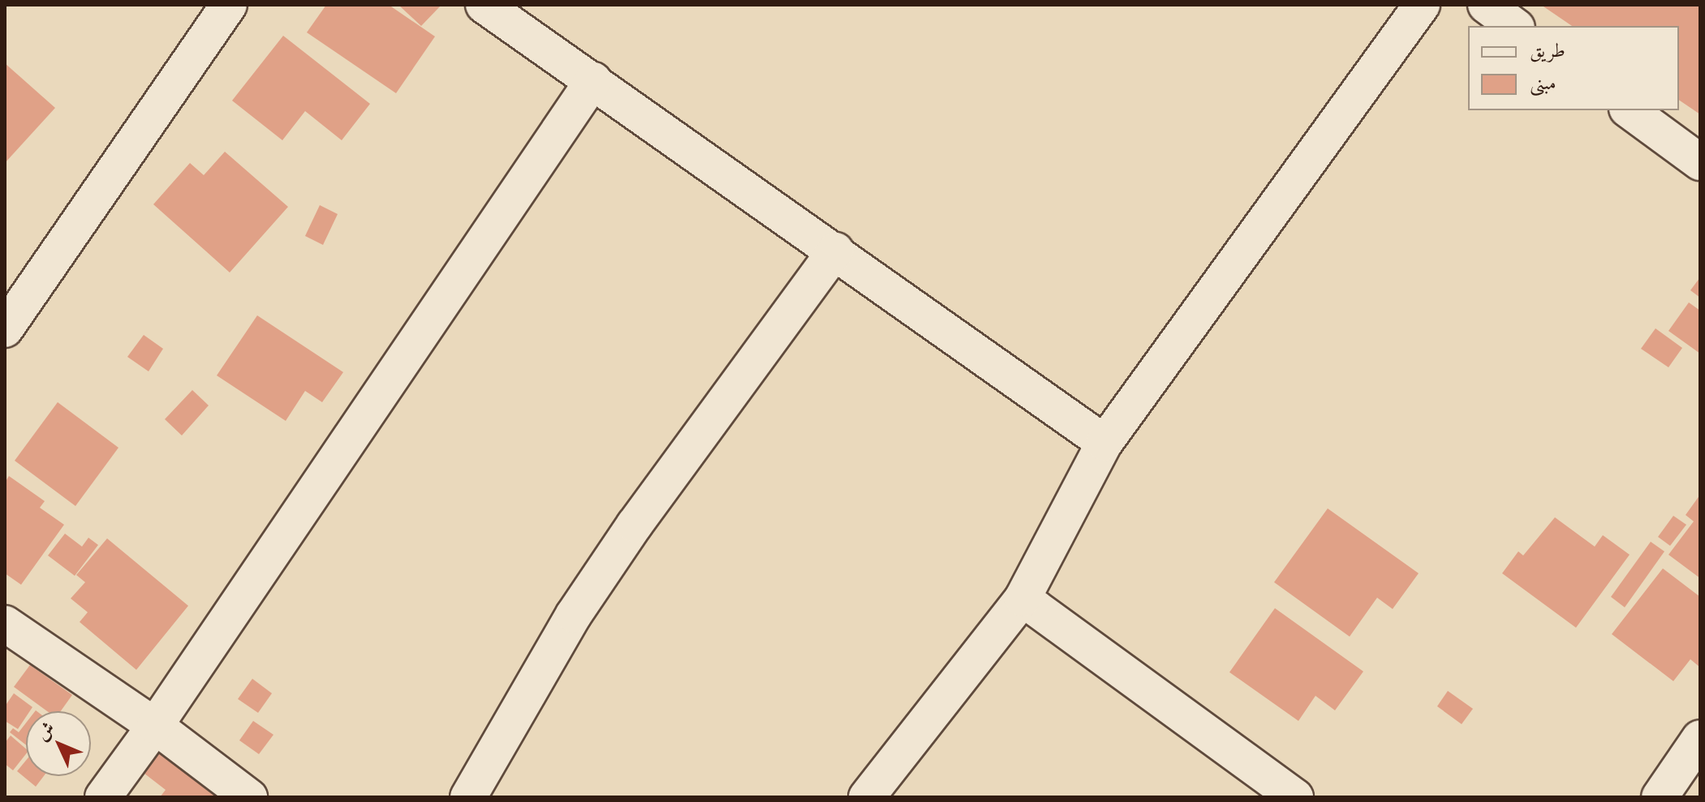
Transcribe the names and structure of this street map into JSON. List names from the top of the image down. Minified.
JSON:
{"legend":["طريق","مبنى"],"north":"top left"}
